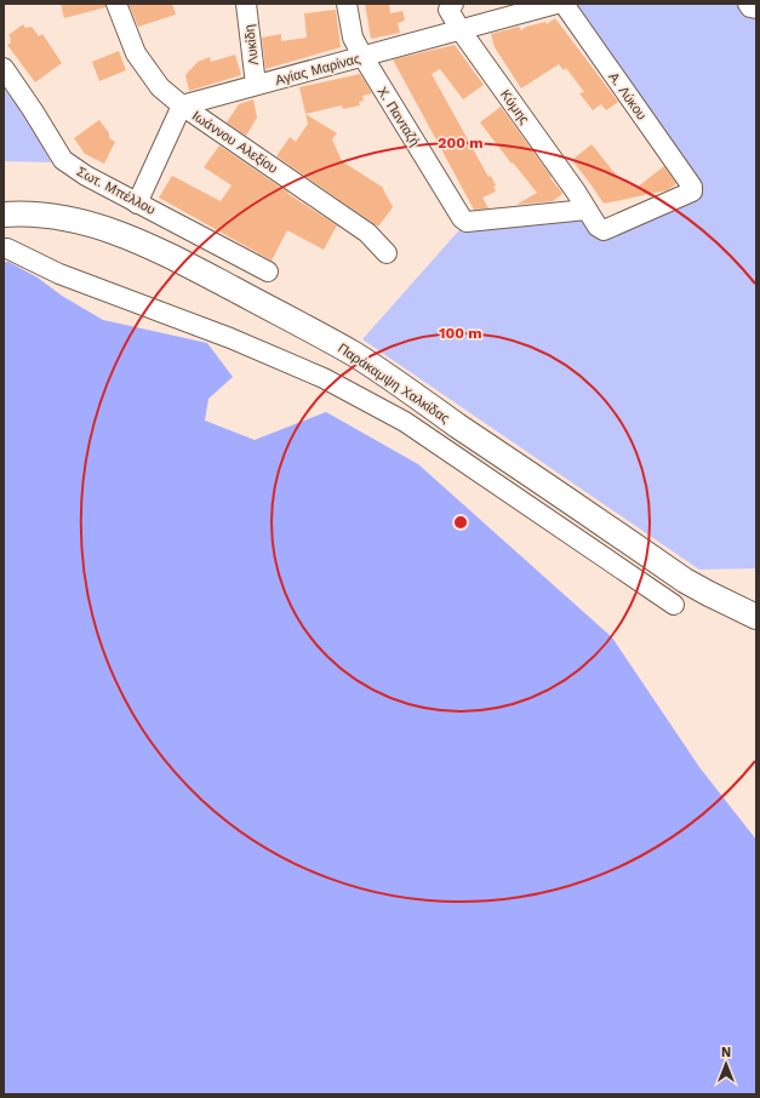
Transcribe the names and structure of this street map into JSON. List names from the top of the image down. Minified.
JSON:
{"streets":{"main road":["Παράκαμψη Χαλκίδας"],"street":["Λυκίδη","Αγίας Μαρίνας","Α. Λύκου","Κύμης","Χ. Πανταζή","Ιωάννου Αλεξίου","Σωτ. Μπέλλου"]},"crossings":[["Λυκίδη","Αγίας Μαρίνας"],["Αγίας Μαρίνας","Κύμης"],["Αγίας Μαρίνας","Χ. Πανταζή"],["Αγίας Μαρίνας","Ιωάννου Αλεξίου"],["Α. Λύκου","Κύμης"],["Κύμης","Χ. Πανταζή"]],"north":"top","rings":["200 m","100 m"]}
